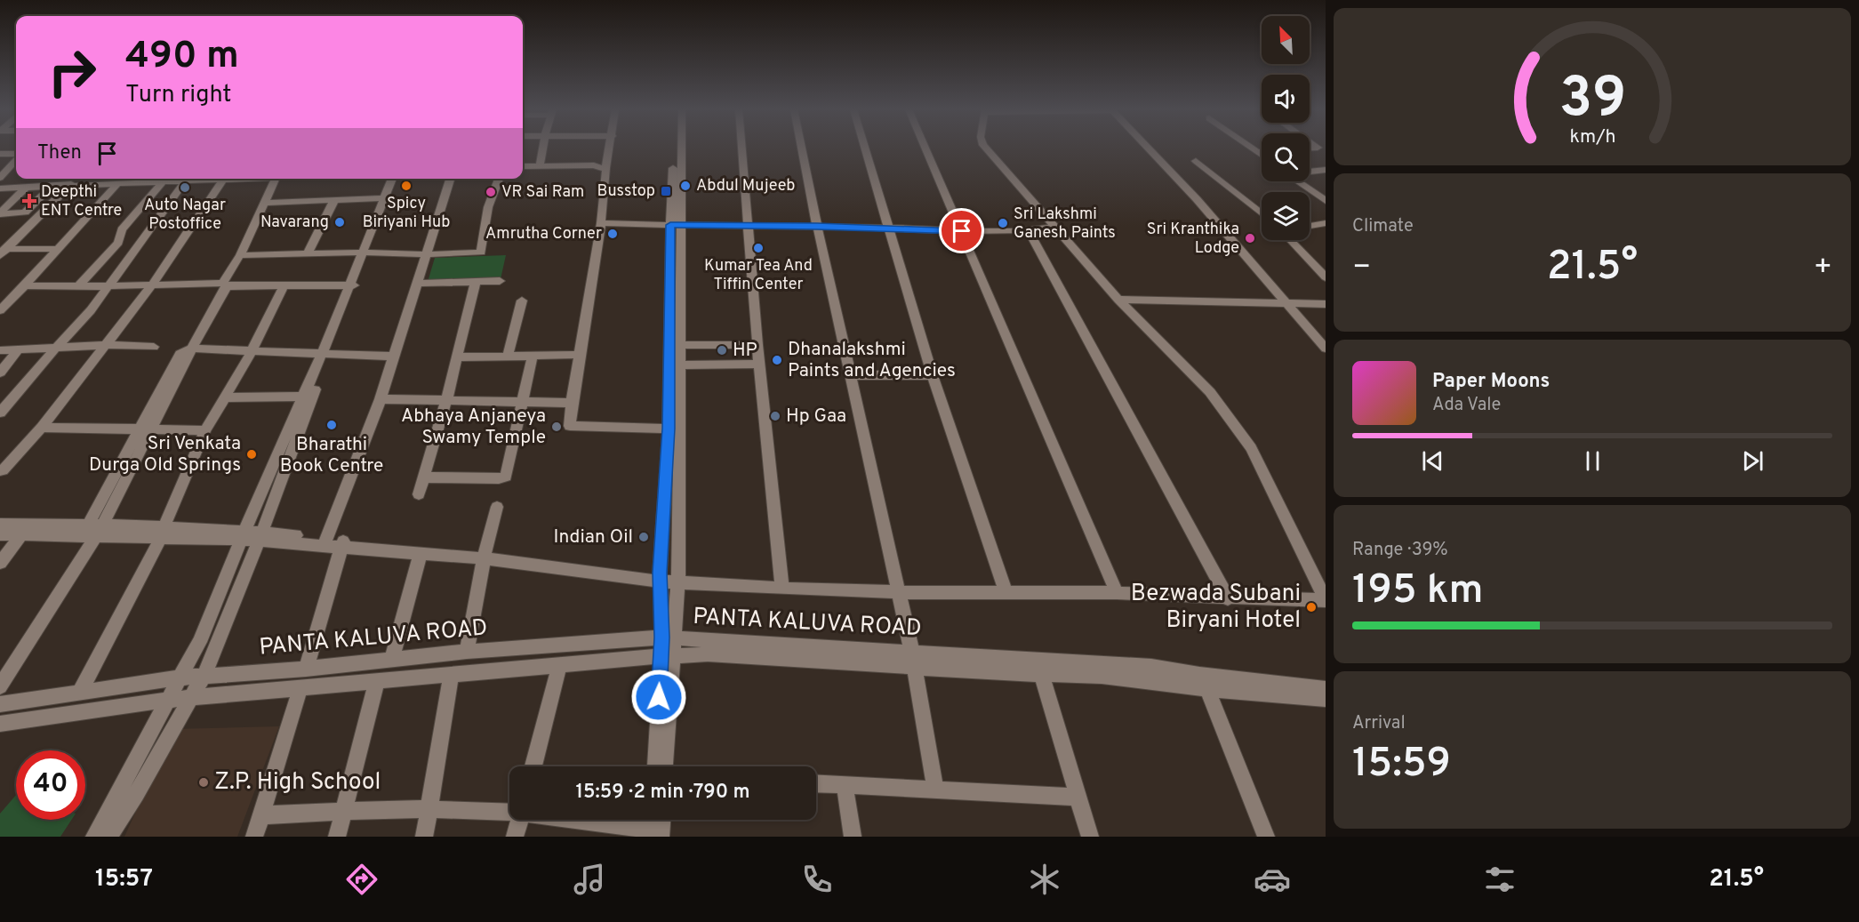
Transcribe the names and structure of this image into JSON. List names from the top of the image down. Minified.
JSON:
{"streets":{"street":["PANTA KALUVA ROAD"]},"places":{"other":["Spicy Biriyani Hub","Abdul Mujeeb","Auto Nagar Postoffice","VR Sai Ram","Navarang","Sri Lakshmi Ganesh Paints","Amrutha Corner","Sri Kranthika Lodge","Kumar Tea And Tiffin Center","HP","Dhanalakshmi Paints and Agencies","Hp Gaa","Bharathi Book Centre","Abhaya Anjaneya Swamy Temple","Sri Venkata Durga Old Springs","Indian Oil","Bezwada Subani Biryani Hotel","Z.P. High School"],"transit":["Busstop"],"health":["Deepthi ENT Centre"]},"north":"top left","page":{"turn":["490 m","Turn right"],"then":"Then","tile":["Climate",["Range · 39%","195 km"],["Arrival","15:59"]],"heat":["−","21.5°","+"],"song":["Paper Moons","Ada Vale"],"limit":"40","trip":"15:59 · 2 min · 790 m","tabs":["15:57","21.5°"],"gauge":["39","km/h"]}}
